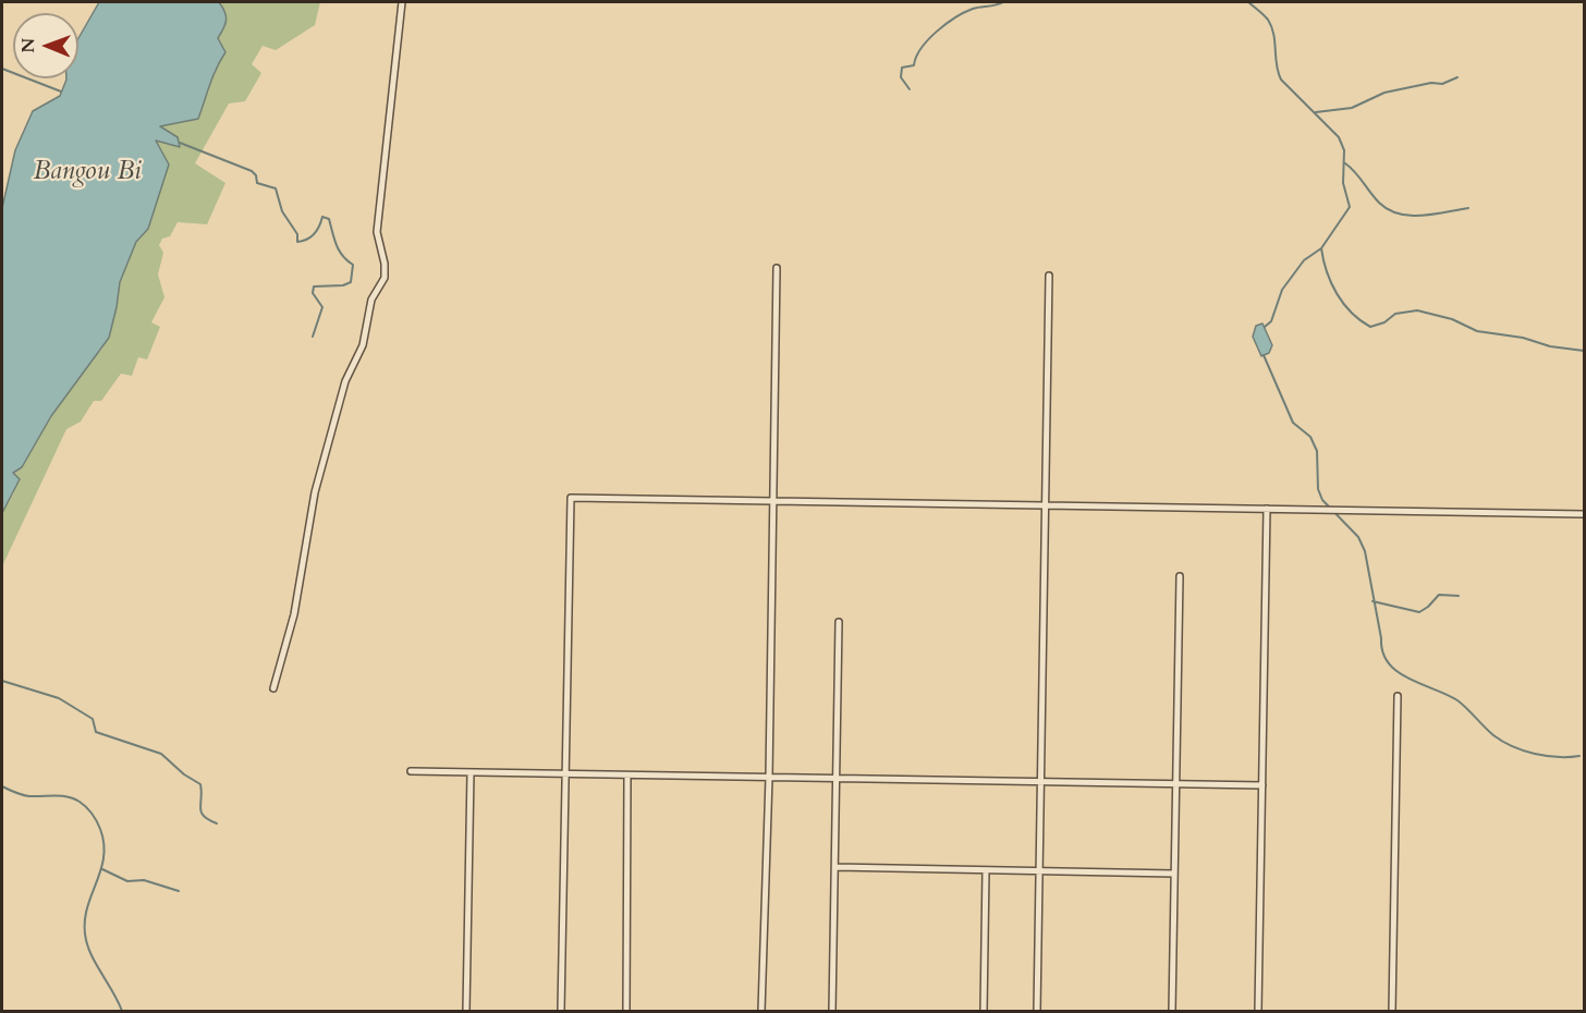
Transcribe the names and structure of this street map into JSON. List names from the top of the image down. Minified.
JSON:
{"water":["Bangou Bi"],"north":"left"}
